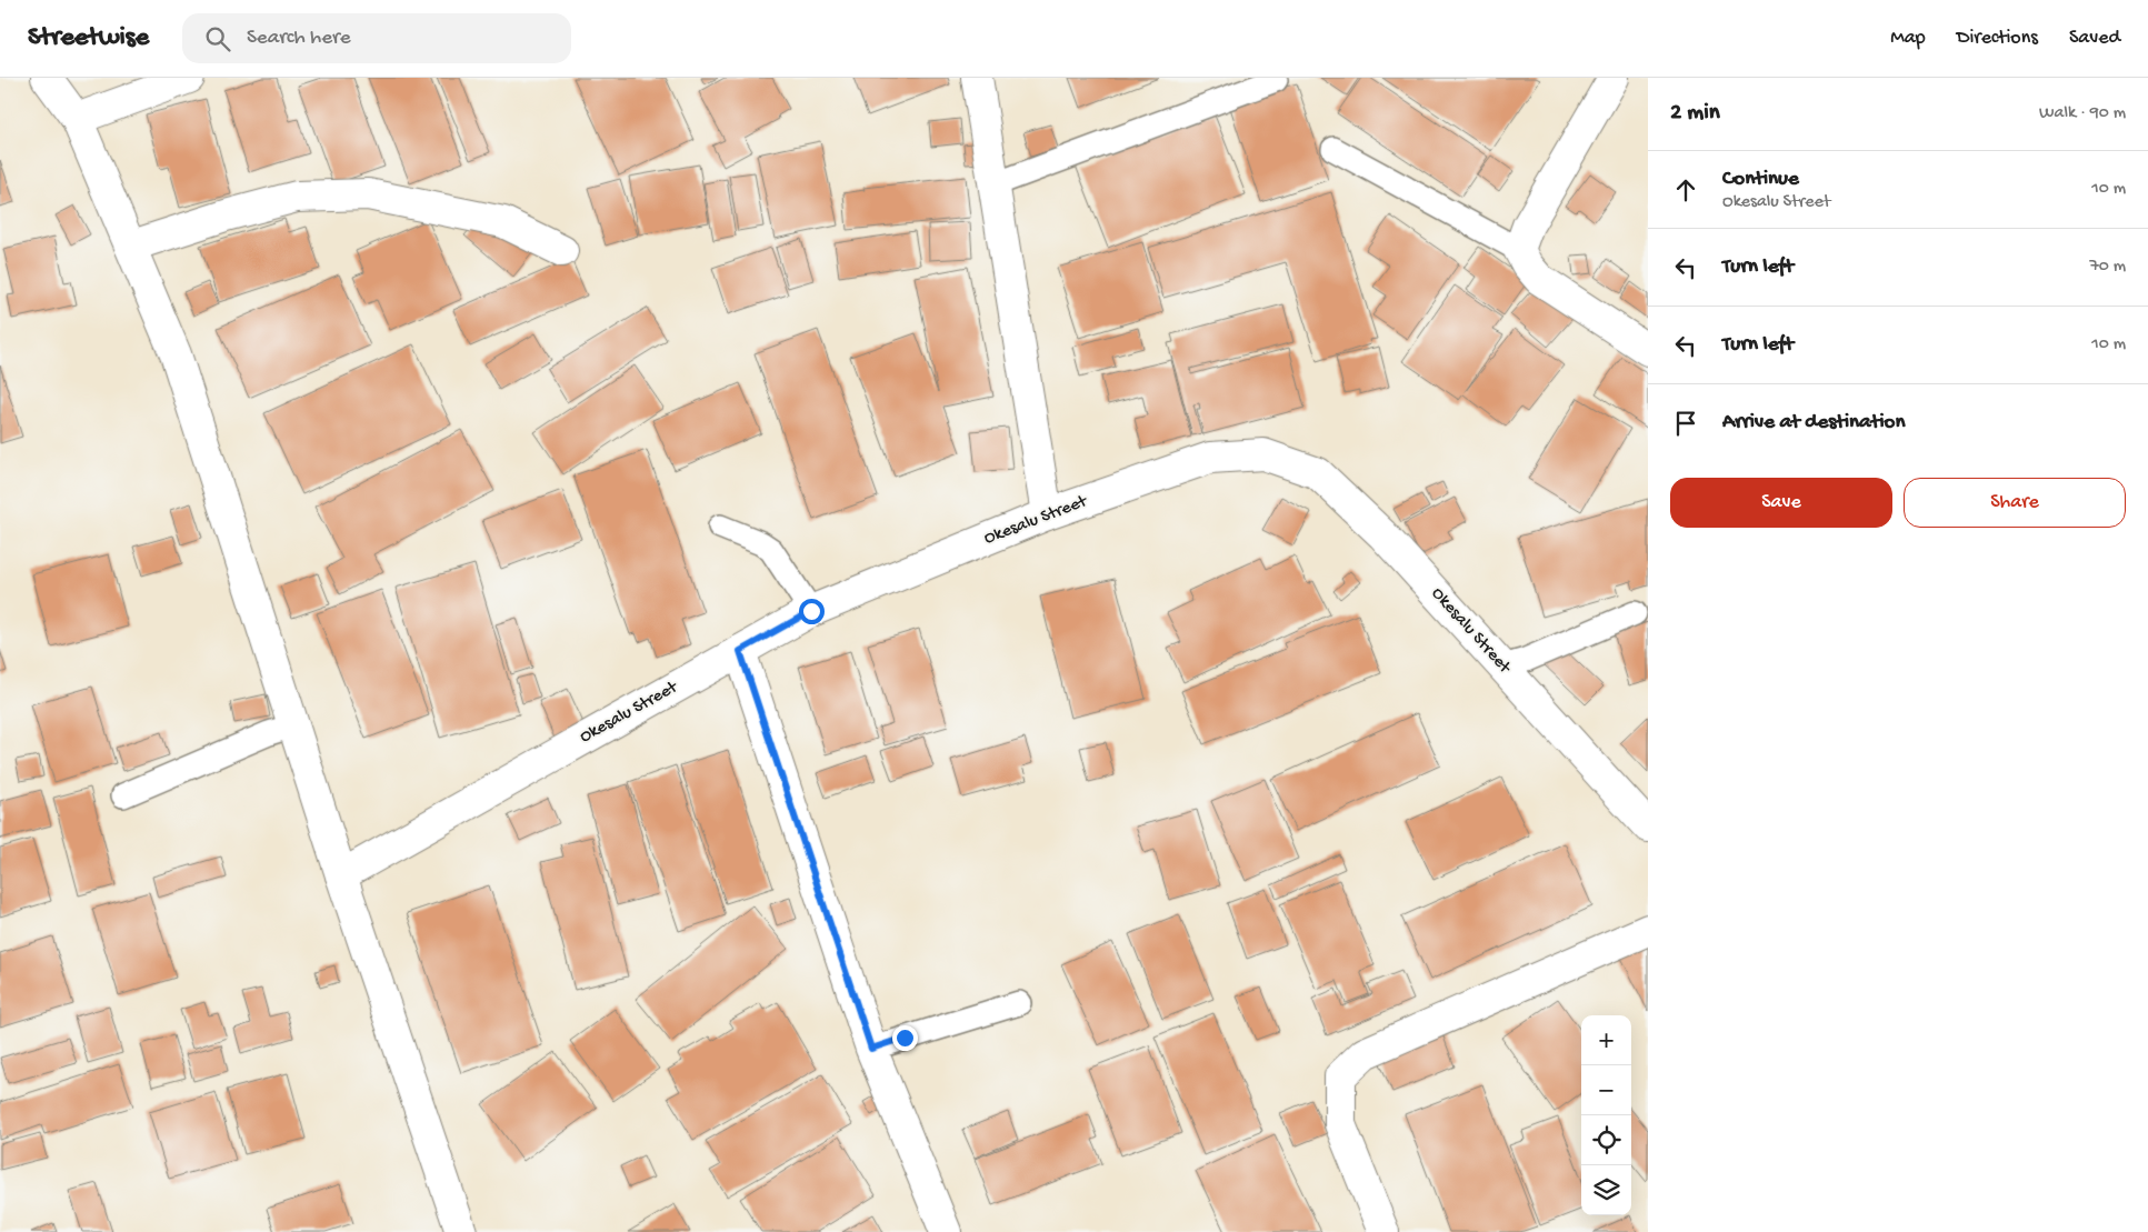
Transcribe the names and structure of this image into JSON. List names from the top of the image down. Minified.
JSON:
{"streets":{"street":["Okesalu Street"]},"page":{"header":"Streetwise","search":"Search here","nav":["Map","Directions","Saved"],"heading":["2 min","Walk · 90 m"],"list":[["Continue","Okesalu Street","10 m"],["Turn left","70 m"],["Turn left","10 m"],"Arrive at destination"],"buttons":["Save","Share"],"map_buttons":["+","−"]}}
